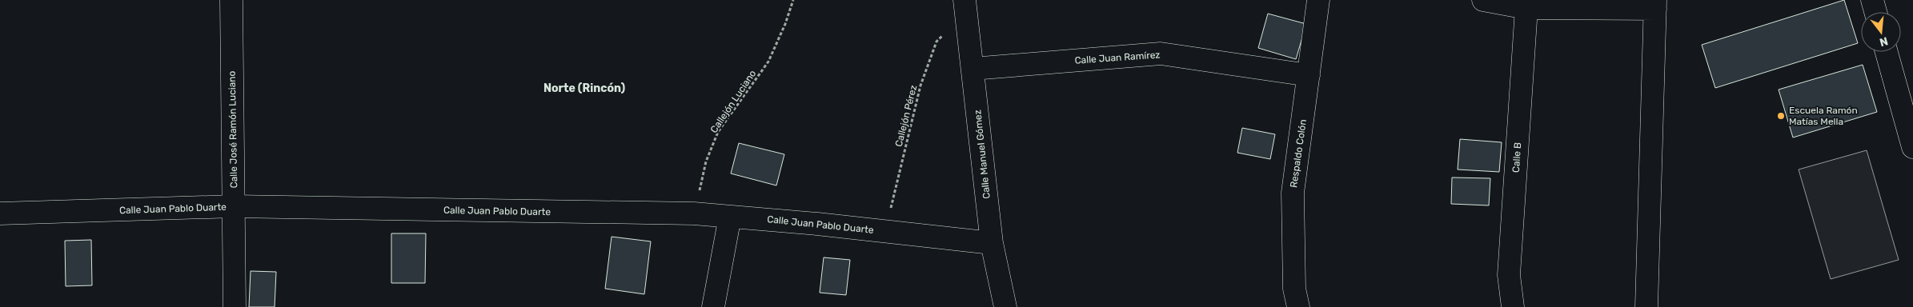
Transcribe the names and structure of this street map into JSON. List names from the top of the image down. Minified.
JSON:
{"streets":{"street":["Calle Juan Ramírez","Calle José Ramón Luciano","Respaldo Colón","Calle Manuel Gómez","Calle B","Calle Juan Pablo Duarte"],"path":["Callejón Luciano","Callejón Pérez"]},"crossings":[["Calle Juan Ramírez","Respaldo Colón"],["Calle Juan Ramírez","Calle Manuel Gómez"],["Callejón Luciano","Calle Juan Pablo Duarte"],["Callejón Pérez","Calle Manuel Gómez"],["Callejón Pérez","Calle Juan Pablo Duarte"],["Calle José Ramón Luciano","Calle Juan Pablo Duarte"],["Calle Manuel Gómez","Calle Juan Pablo Duarte"]],"districts":["Norte (Rincón)"],"places":["Escuela Ramón Matías Mella"],"north":"bottom"}
